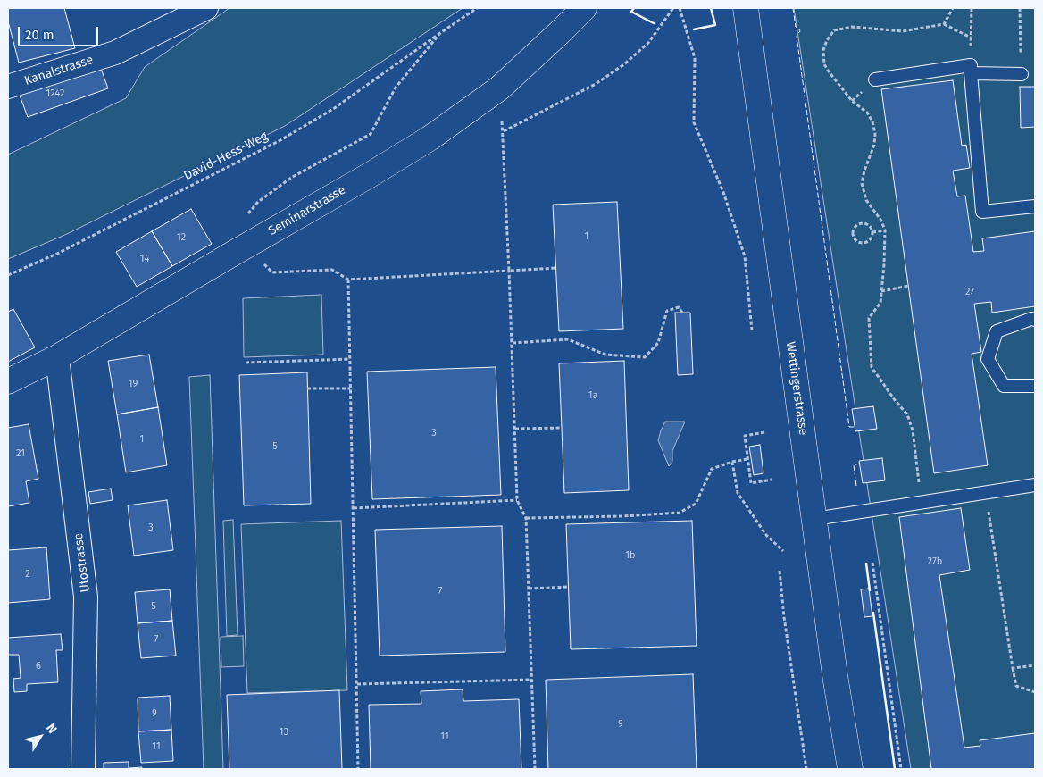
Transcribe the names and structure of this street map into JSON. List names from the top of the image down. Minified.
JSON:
{"streets":{"main road":["Seminarstrasse","Wettingerstrasse"],"street":["Kanalstrasse","Utostrasse"],"path":["David-Hess-Weg"]},"crossings":[["Seminarstrasse","Utostrasse"]],"house_numbers":["1242","1","12","14","27","19","1a","3","1","5","21","3","1b","27b","2","7","5","7","6","9","9","13","11","11"],"scale_bar":"20 m","north":"top right"}
